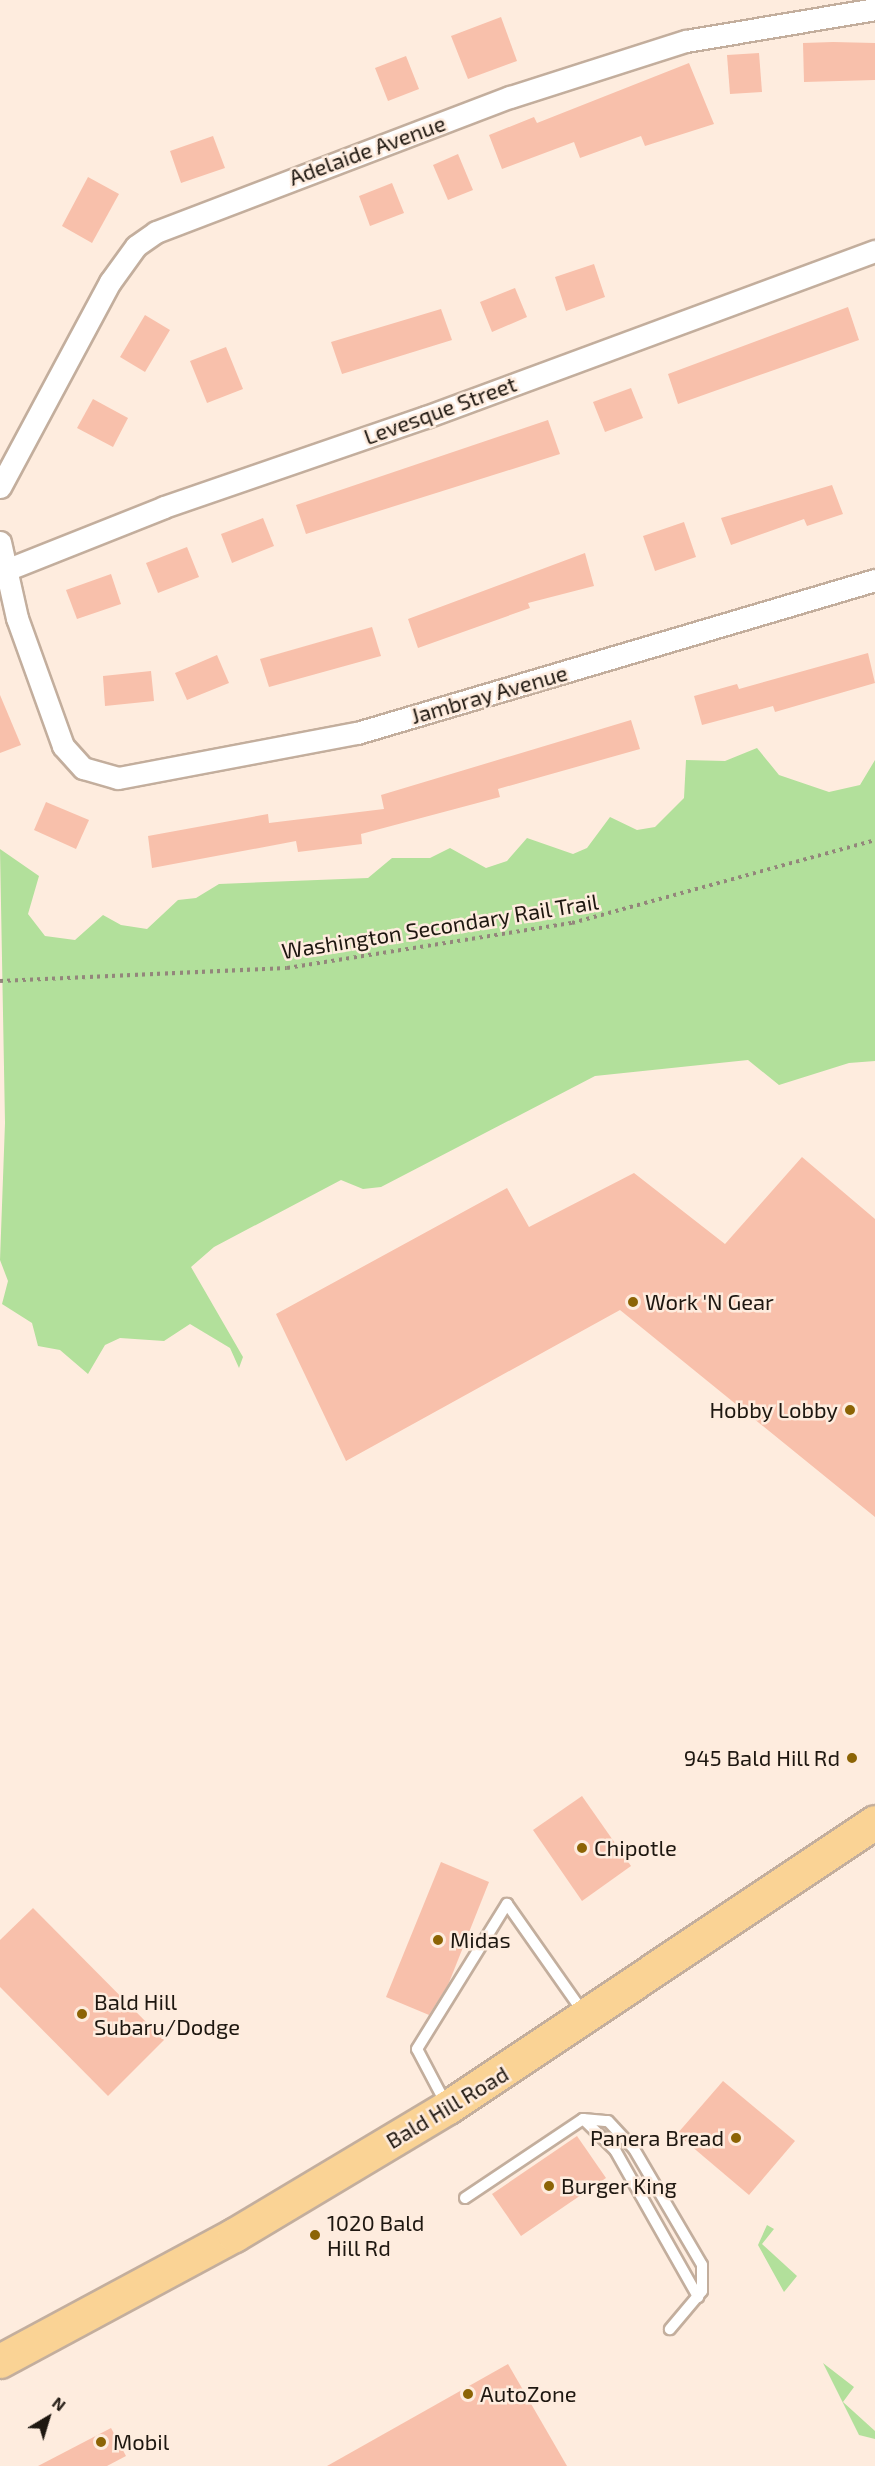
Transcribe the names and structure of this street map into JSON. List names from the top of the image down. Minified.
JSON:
{"streets":{"main road":["Bald Hill Road"],"street":["Adelaide Avenue","Levesque Street","Jambray Avenue"],"path":["Washington Secondary Rail Trail"]},"crossings":[["Levesque Street","Jambray Avenue"]],"places":["Work 'N Gear","Hobby Lobby","945 Bald Hill Rd","Chipotle","Midas","Bald Hill Subaru/Dodge","Panera Bread","Burger King","1020 Bald Hill Rd","AutoZone","Mobil"],"north":"top right"}
